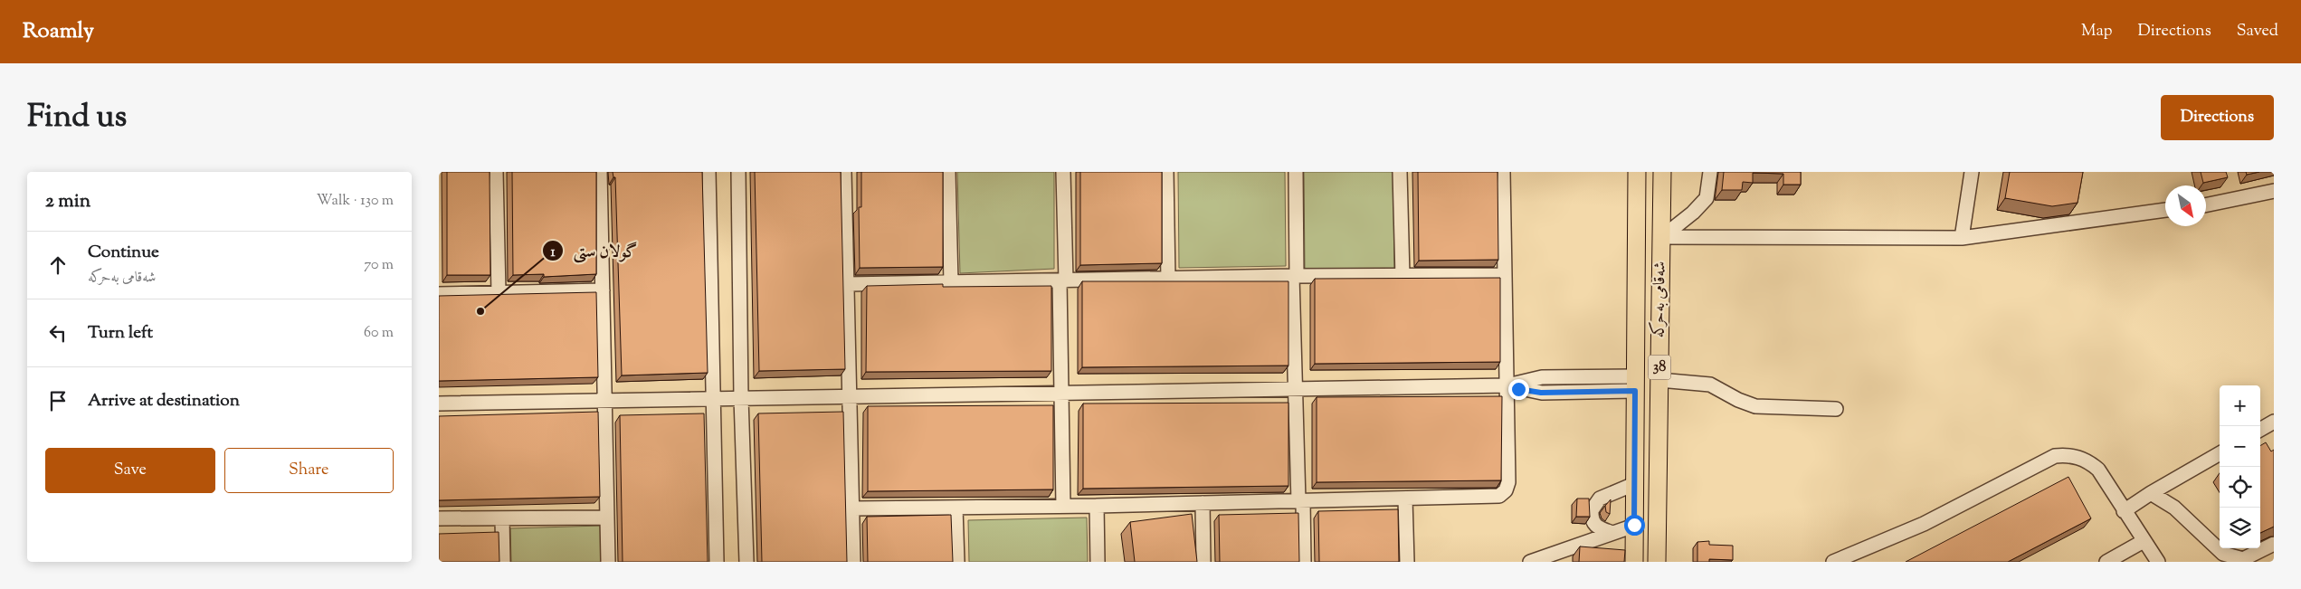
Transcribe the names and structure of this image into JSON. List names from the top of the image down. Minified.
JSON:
{"streets":{"main road":["شەقامی بەحرکە","38"]},"places":["گولان ستی"],"north":"bottom right","page":{"header":"Roamly","nav":["Map","Directions","Saved"],"title":"Find us","buttons":["Directions",["Save","Share"]],"heading":["2 min","Walk · 130 m"],"list":[["Continue","شەقامی بەحرکە","70 m"],["Turn left","60 m"],"Arrive at destination"],"map_buttons":["+","−"]}}
